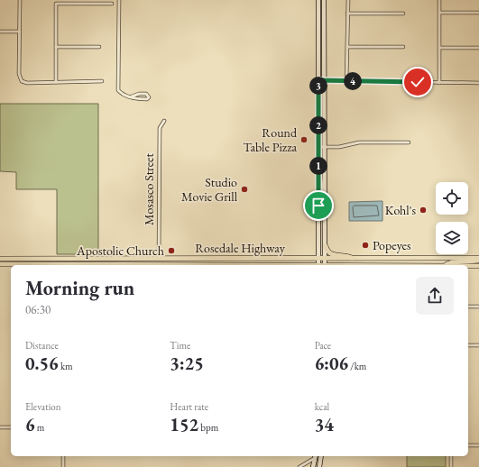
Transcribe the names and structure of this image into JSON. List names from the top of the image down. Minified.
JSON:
{"streets":{"main road":["Rosedale Highway"],"street":["Mosasco Street"]},"crossings":[["Mosasco Street","Rosedale Highway"]],"places":["Round Table Pizza","Studio Movie Grill","Kohl's","Popeyes","Apostolic Church"],"page":{"pins":["4","3","2","1"],"heading":["Morning run","06:30"],"stats":[["Distance","0.56 km"],["Time","3:25"],["Pace","6:06 /km"],["Elevation","6 m"],["Heart rate","152 bpm"],["kcal","34"]]}}
